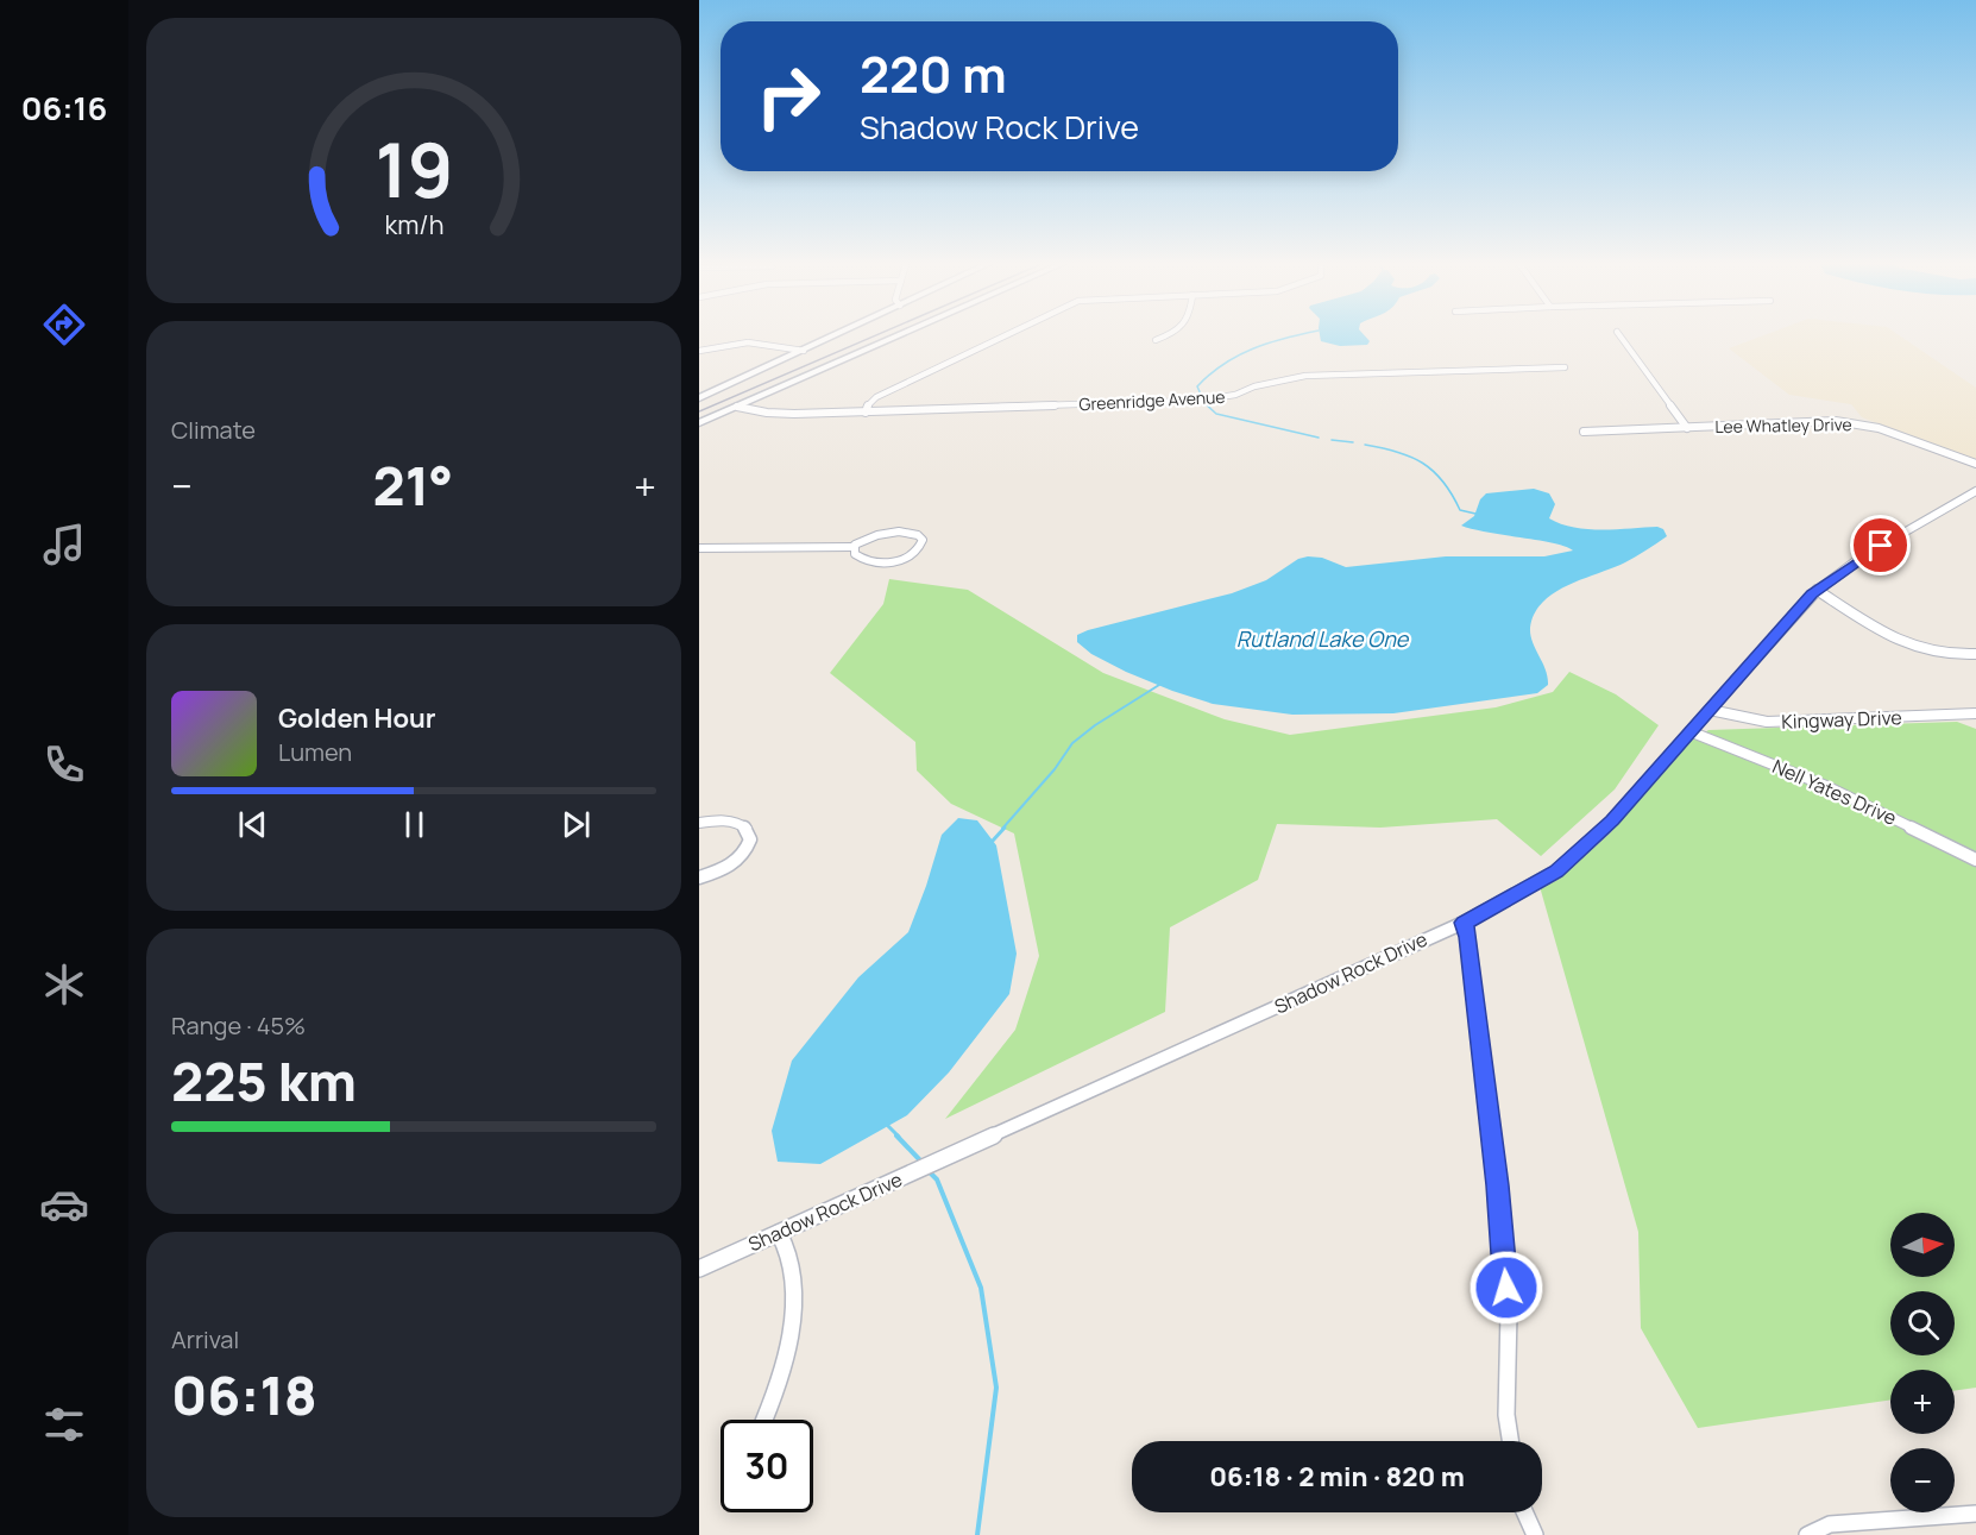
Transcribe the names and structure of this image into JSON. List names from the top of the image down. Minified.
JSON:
{"streets":{"street":["Greenridge Avenue","Lee Whatley Drive","Kingway Drive","Nell Yates Drive","Shadow Rock Drive"]},"crossings":[["Kingway Drive","Shadow Rock Drive"],["Nell Yates Drive","Shadow Rock Drive"]],"water":["Rutland Lake One"],"north":"right","page":{"tabs":"06:16","turn":["220 m","Shadow Rock Drive"],"tile":["Climate",["Range · 45%","225 km"],["Arrival","06:18"]],"heat":["−","21°","+"],"song":["Golden Hour","Lumen"],"map_buttons":["+","−"],"limit":"30","trip":"06:18 · 2 min · 820 m","gauge":["19","km/h"]}}
